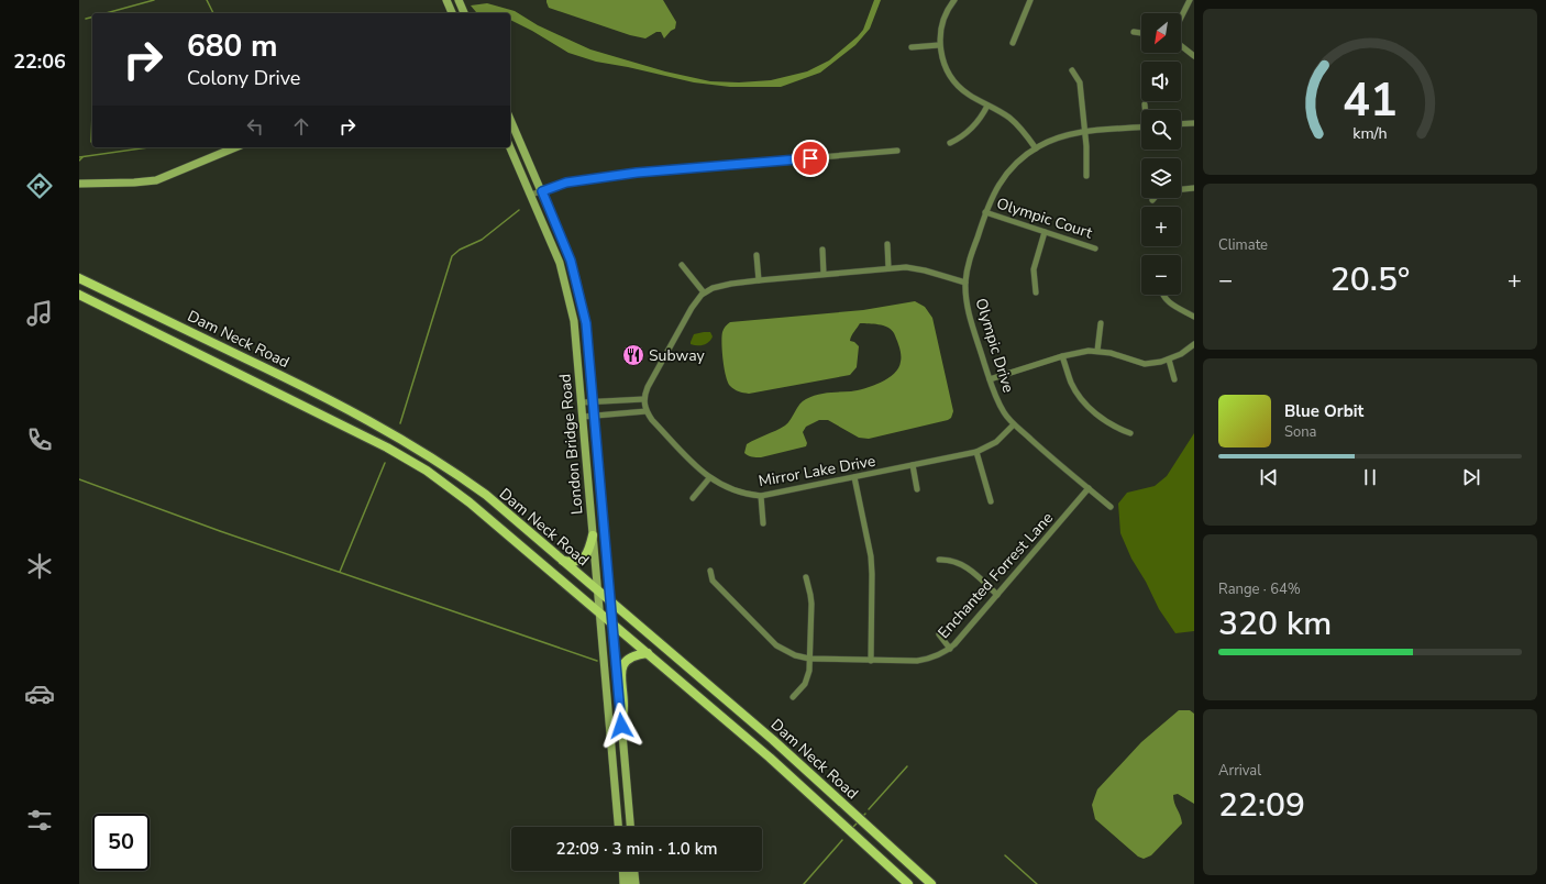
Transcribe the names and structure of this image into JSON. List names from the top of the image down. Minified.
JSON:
{"streets":{"main road":["Dam Neck Road","London Bridge Road"],"street":["Olympic Court","Olympic Drive","Mirror Lake Drive","Enchanted Forrest Lane"]},"crossings":[["Olympic Court","Olympic Drive"],["Dam Neck Road","London Bridge Road"],["Olympic Drive","Mirror Lake Drive"],["Olympic Drive","Enchanted Forrest Lane"]],"places":{"restaurant":["Subway"]},"north":"bottom left","page":{"tabs":"22:06","map_buttons":["+","−"],"turn":["680 m","Colony Drive"],"tile":["Climate",["Range · 64%","320 km"],["Arrival","22:09"]],"heat":["−","20.5°","+"],"song":["Blue Orbit","Sona"],"limit":"50","trip":"22:09 · 3 min · 1.0 km","gauge":["41","km/h"]}}
